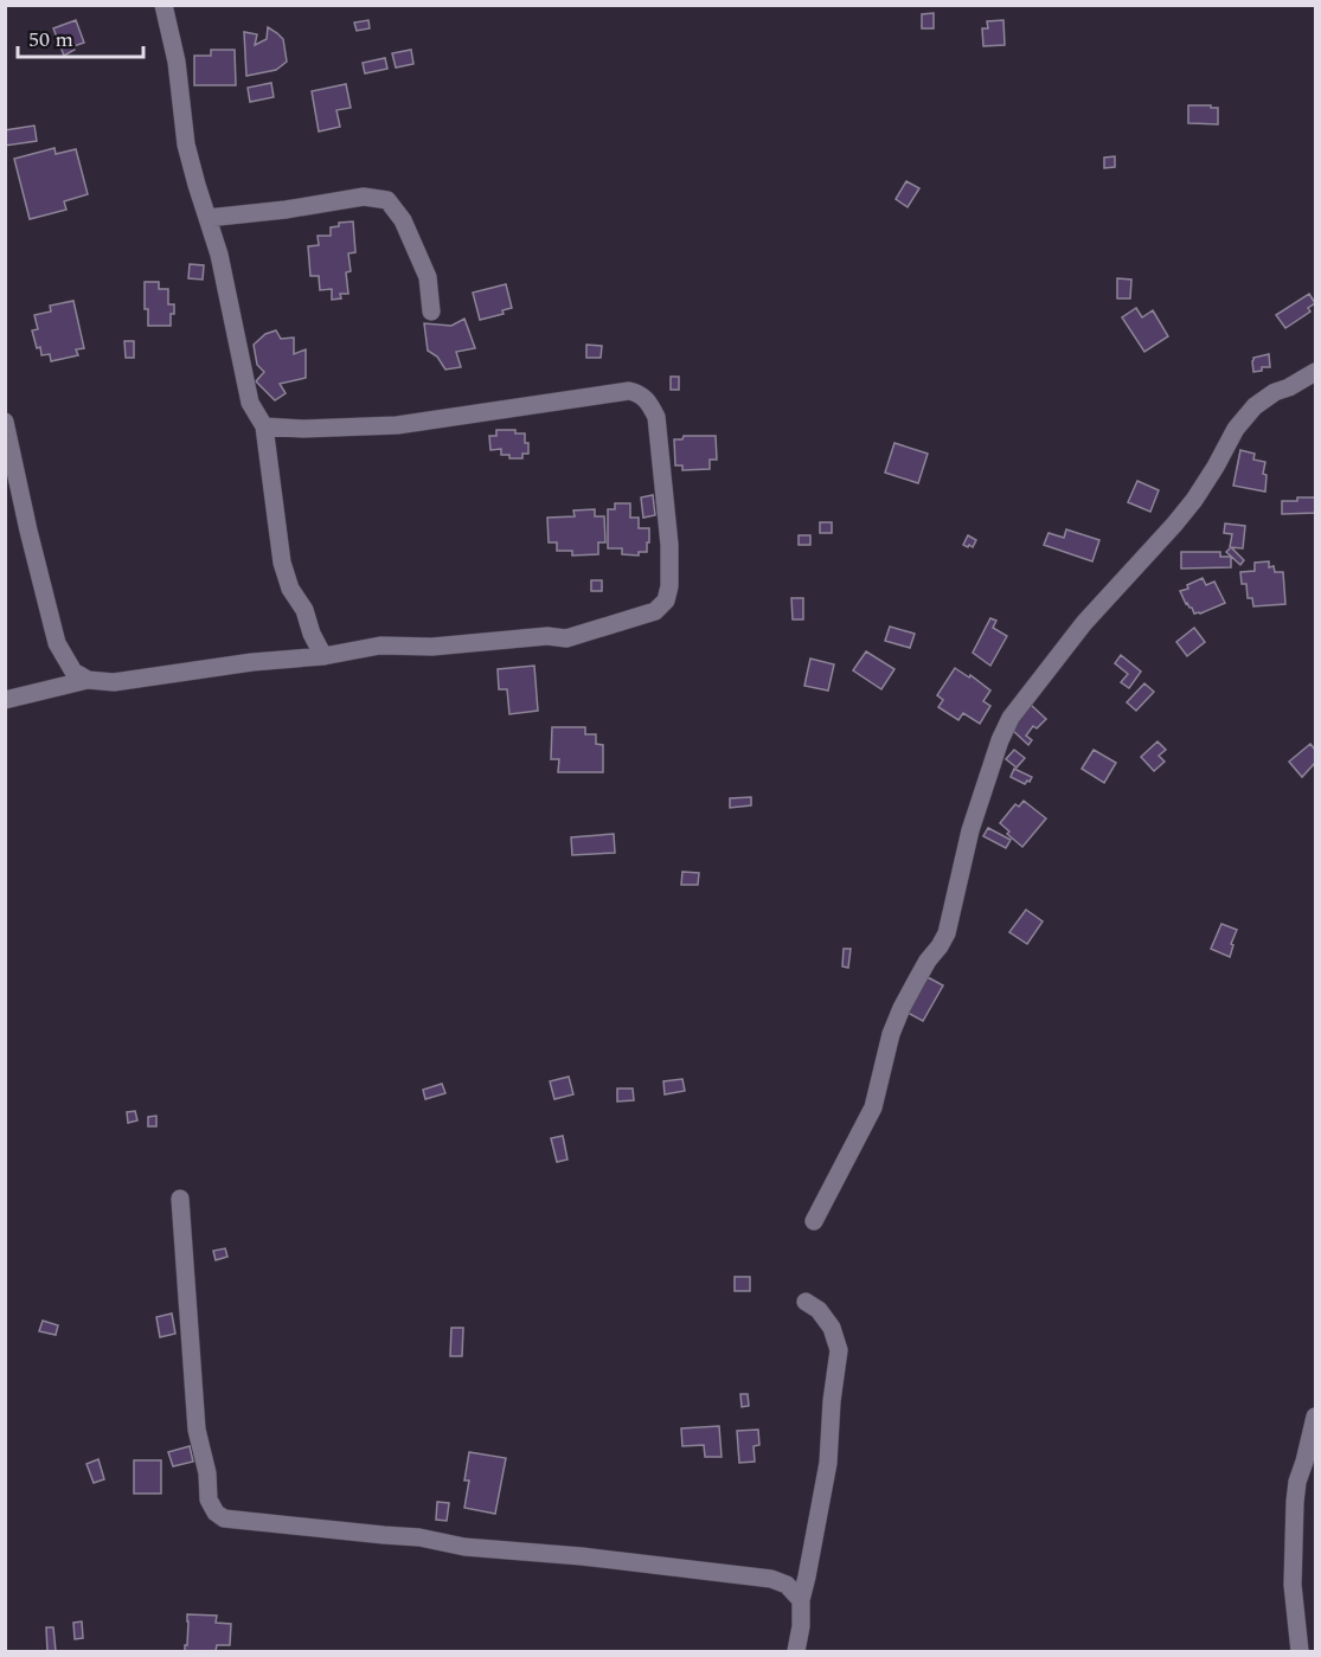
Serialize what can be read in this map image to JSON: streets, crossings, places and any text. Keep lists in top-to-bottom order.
{
  "scale_bar": "50 m"
}
